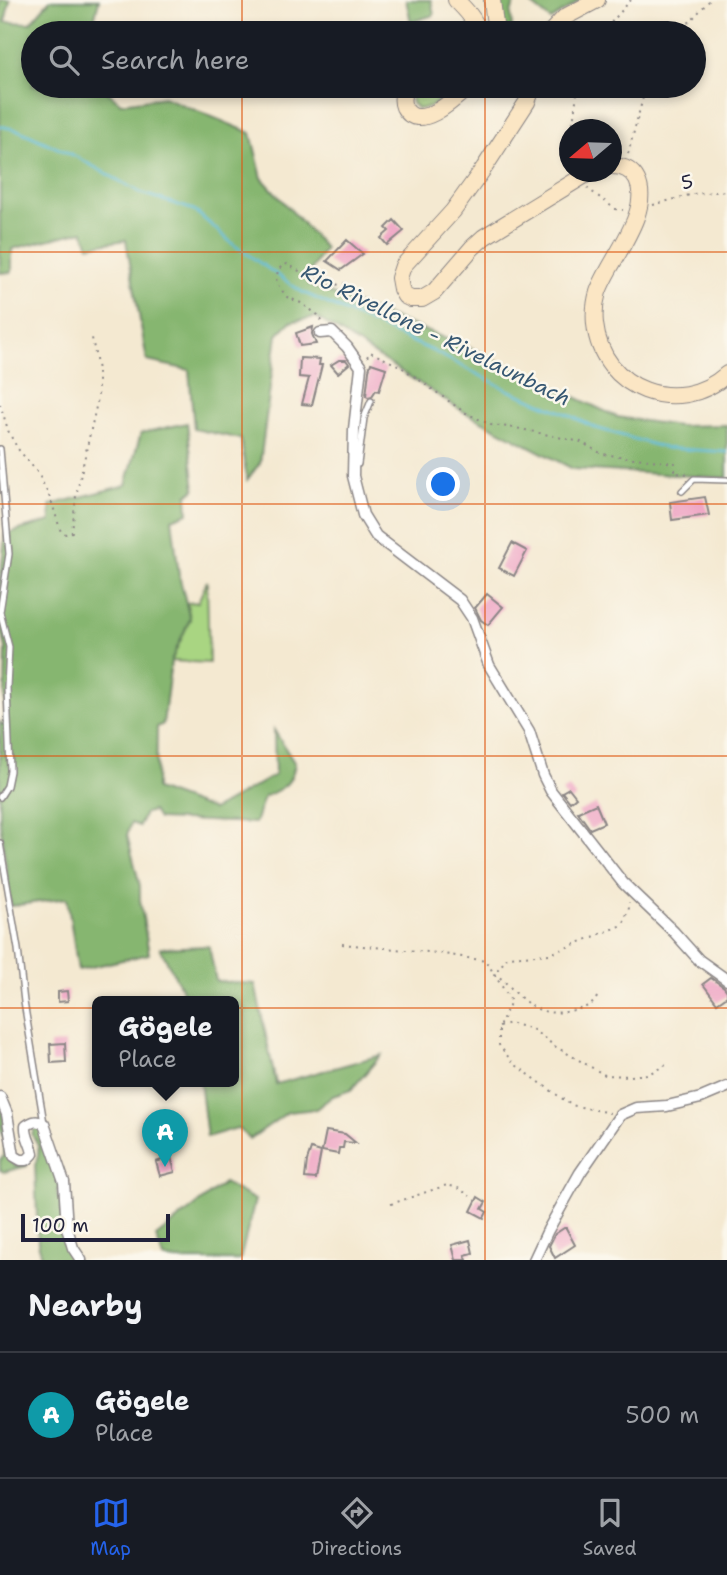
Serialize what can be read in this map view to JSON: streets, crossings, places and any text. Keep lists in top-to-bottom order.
{
  "streets": {
    "path": ["5"]
  },
  "water": ["Rio Rivellone - Rivelaunbach"],
  "scale_bar": "100 m",
  "north": "left",
  "page": {
    "search": "Search here",
    "popup": ["Gögele", "Place"],
    "pins": "A",
    "scale": "100 m",
    "heading": "Nearby",
    "list": [
      {
        "mark": "A",
        "name": "Gögele",
        "note": "Place",
        "value": "500 m"
      }
    ],
    "nav": ["Map", "Directions", "Saved"]
  }
}
